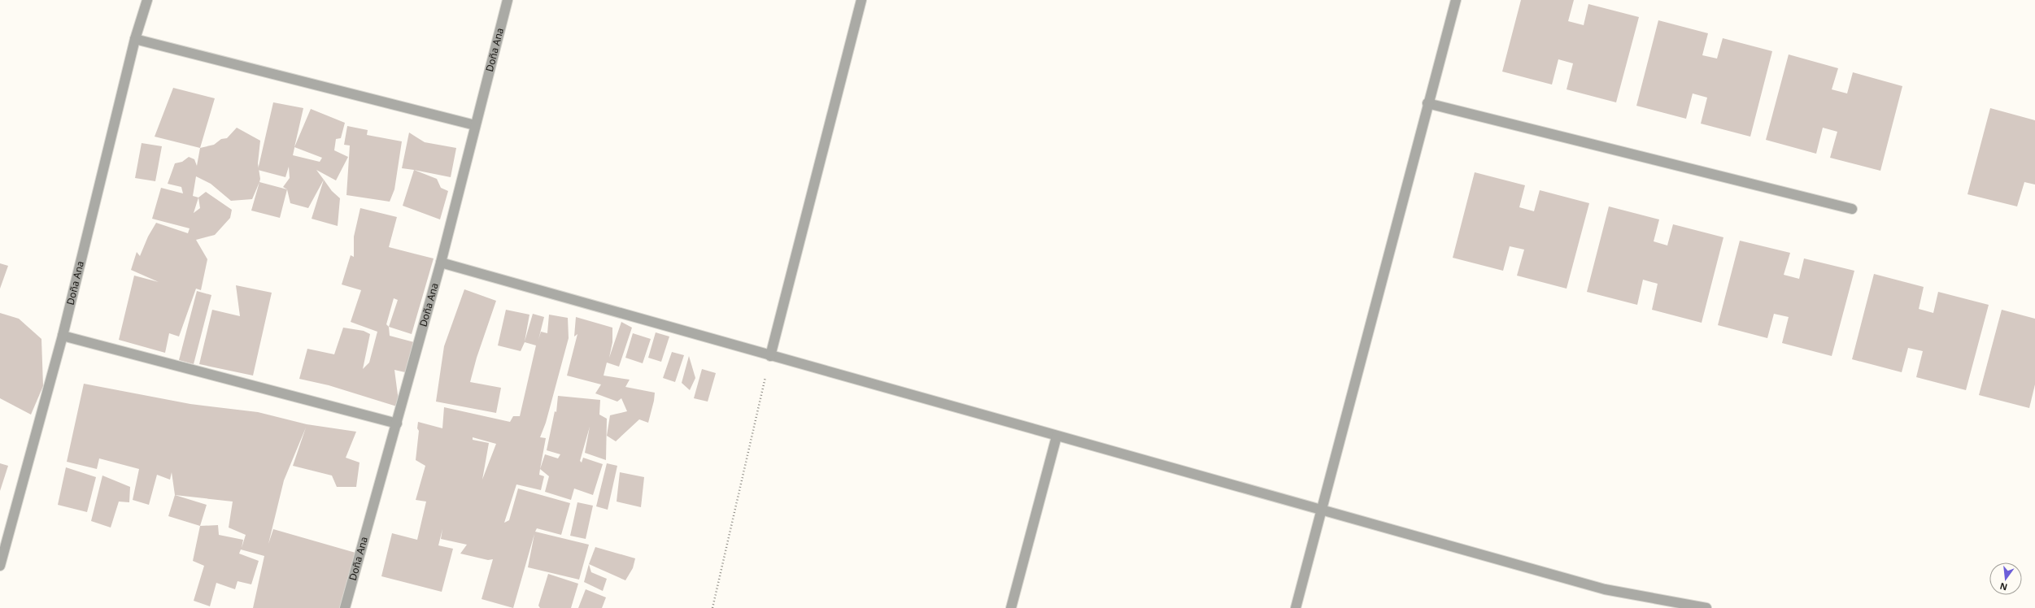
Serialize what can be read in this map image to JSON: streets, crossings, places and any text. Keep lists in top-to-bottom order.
{
  "streets": {
    "street": ["Doña Ana"]
  },
  "north": "bottom"
}
